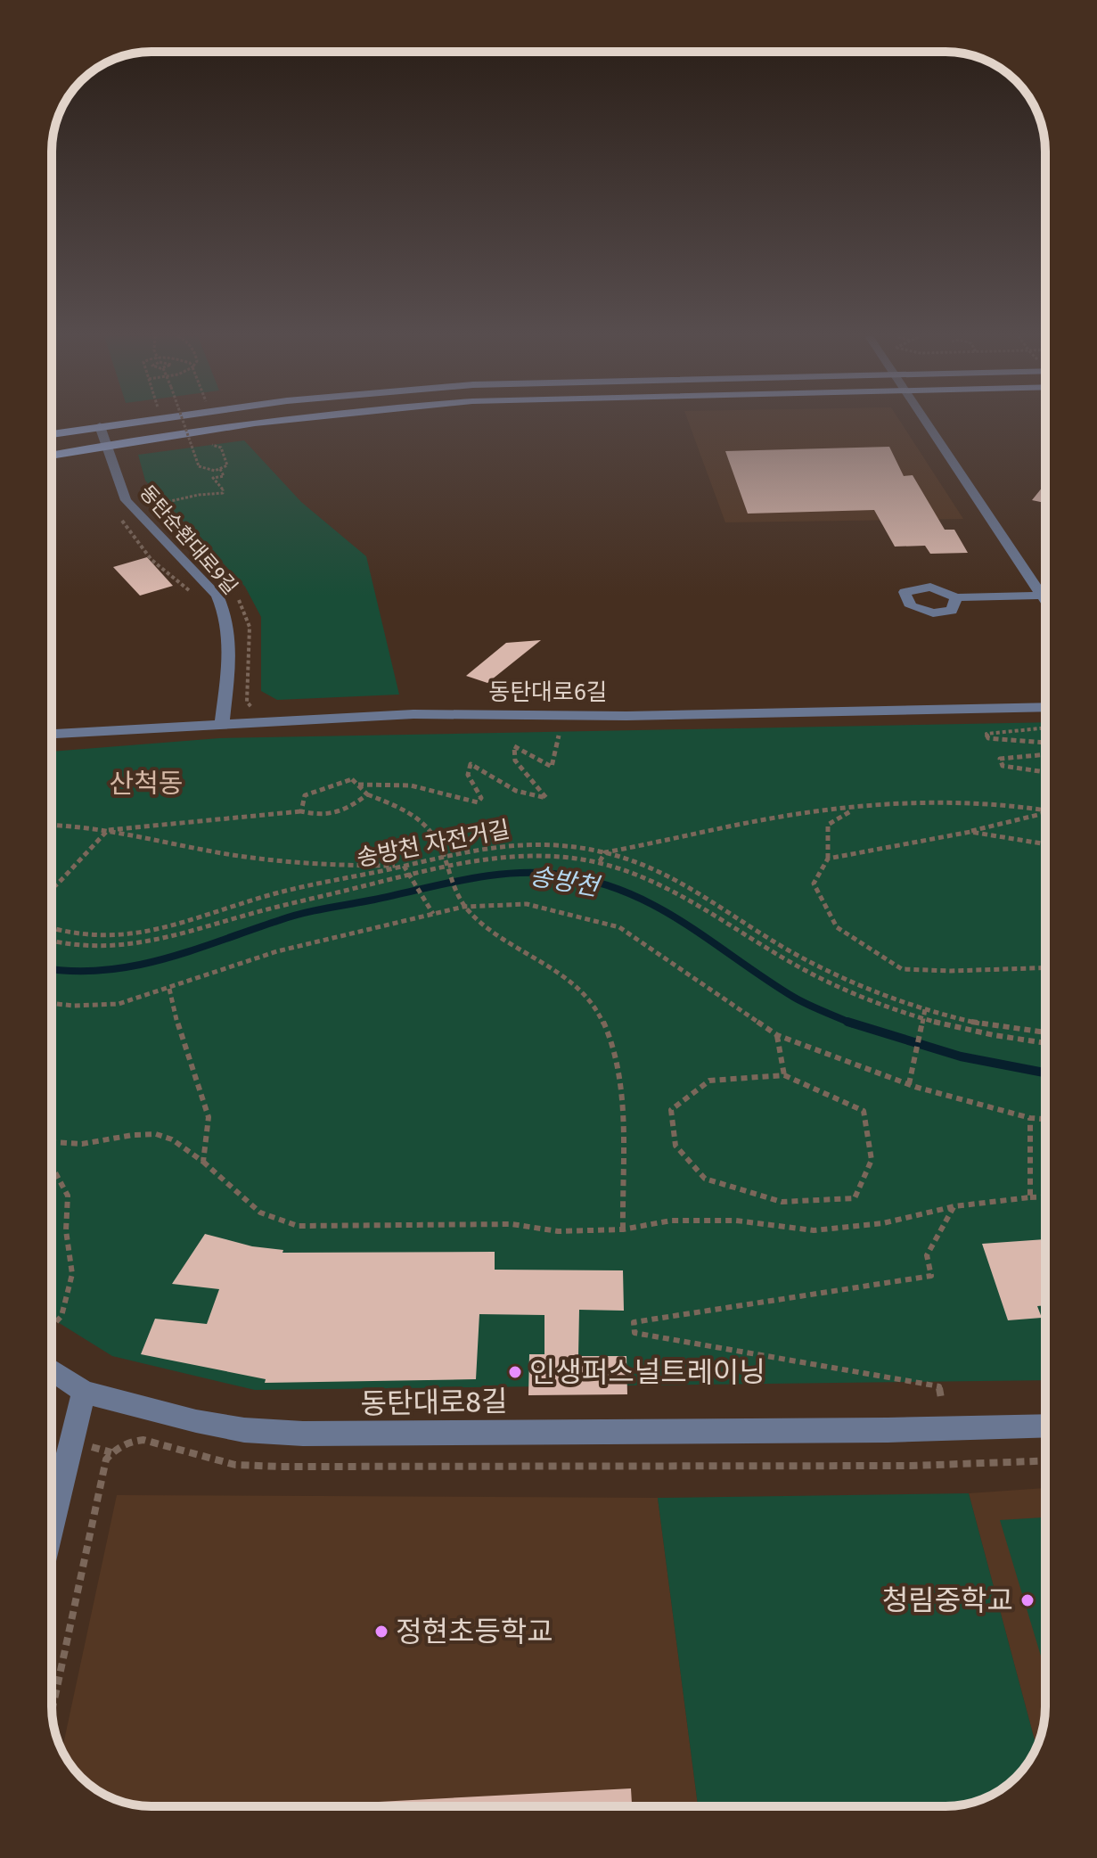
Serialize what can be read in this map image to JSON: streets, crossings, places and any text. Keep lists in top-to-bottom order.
{
  "streets": {
    "street": ["동탄순환대로9길", "동탄대로6길", "동탄대로8길"],
    "path": ["송방천 자전거길"]
  },
  "crossings": [
    ["동탄순환대로9길", "동탄대로6길"]
  ],
  "districts": ["산척동"],
  "water": ["송방천"],
  "places": ["인생퍼스널트레이닝", "청림중학교", "정현초등학교"]
}
